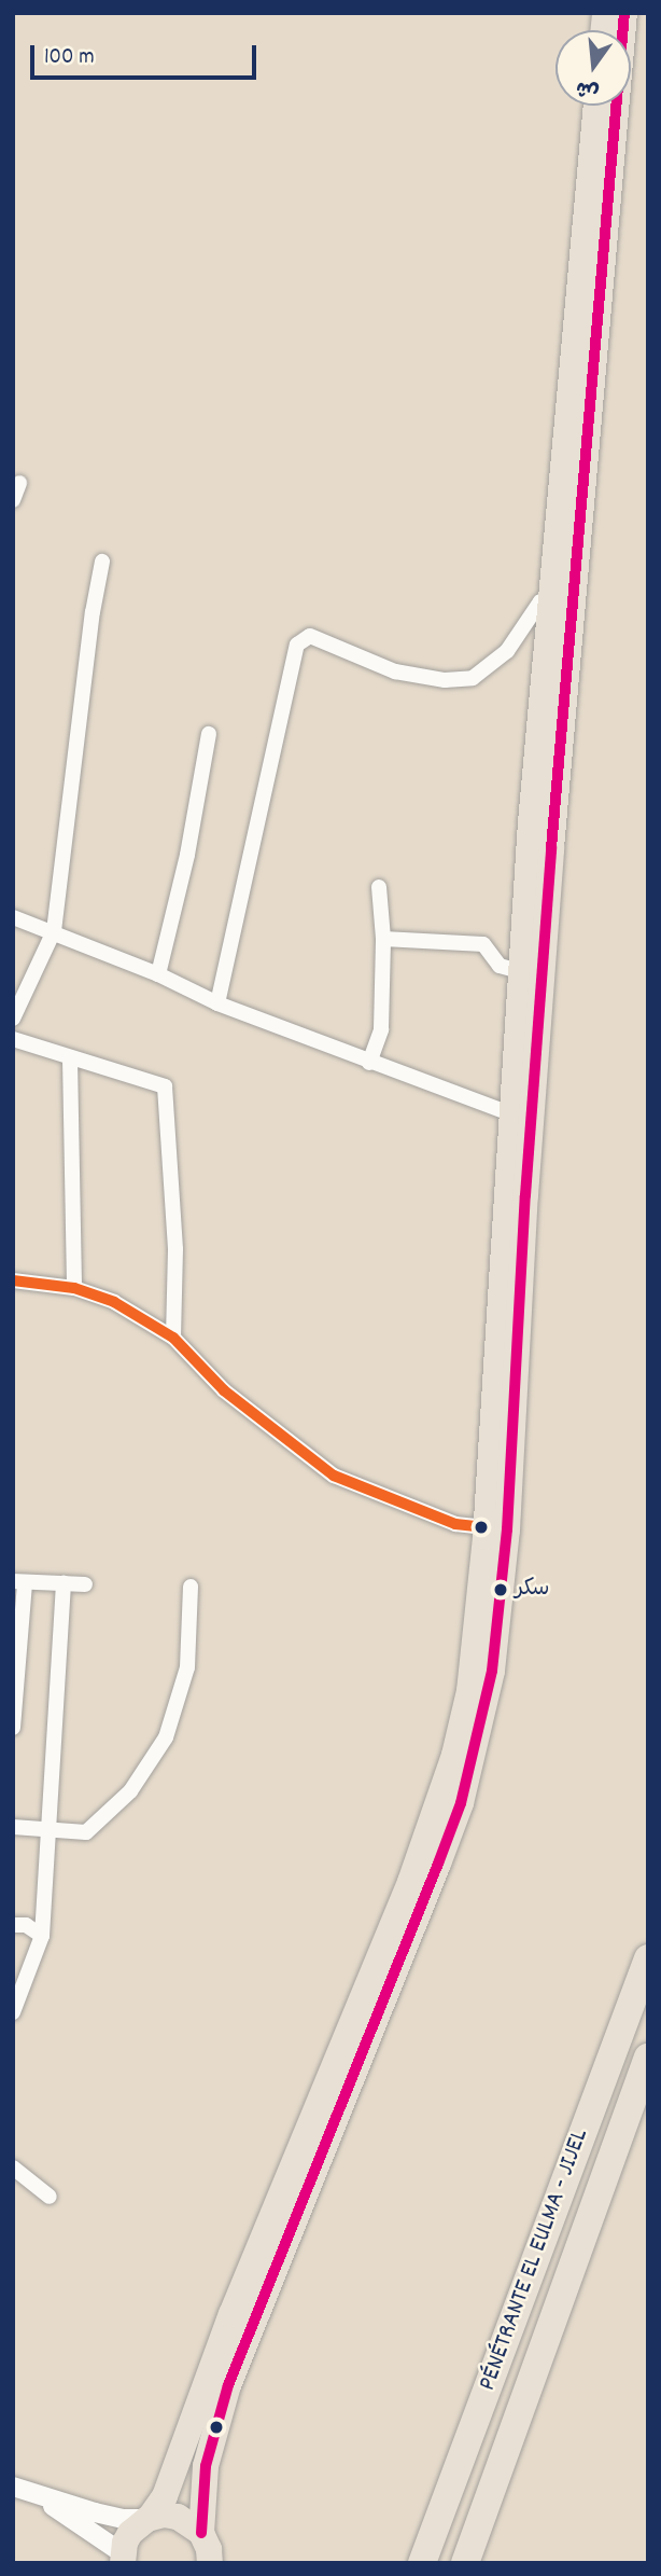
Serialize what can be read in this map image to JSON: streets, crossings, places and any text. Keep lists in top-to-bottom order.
{
  "streets": {
    "highway": ["PÉNÉTRANTE EL EULMA - JIJEL"]
  },
  "places": ["سكر"],
  "scale_bar": "100 m",
  "north": "bottom"
}
